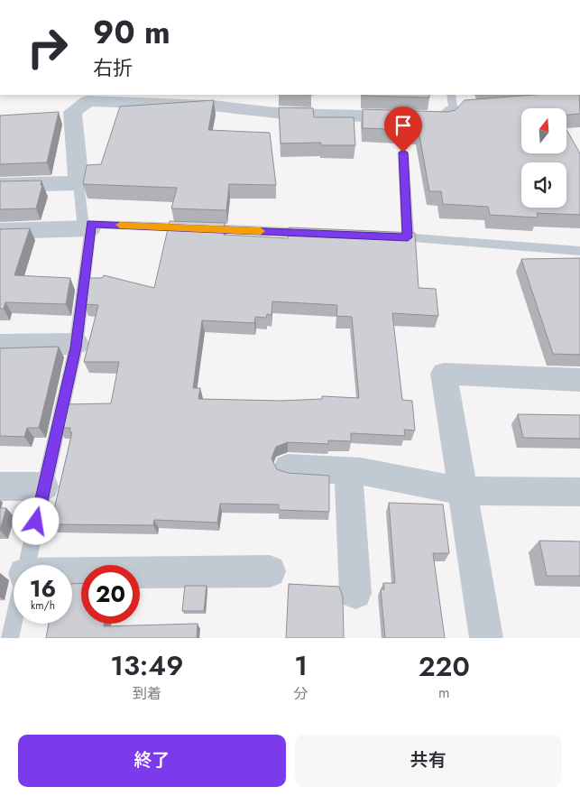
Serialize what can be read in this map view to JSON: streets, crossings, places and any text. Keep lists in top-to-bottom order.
{
  "north": "top",
  "page": {
    "turn": ["90 m", "右折"],
    "speed": "16 km/h",
    "limit": "20",
    "eta": [
      "13:49",
      "到着",
      "1",
      "分",
      "220",
      "m"
    ],
    "buttons": ["終了", "共有"]
  }
}
